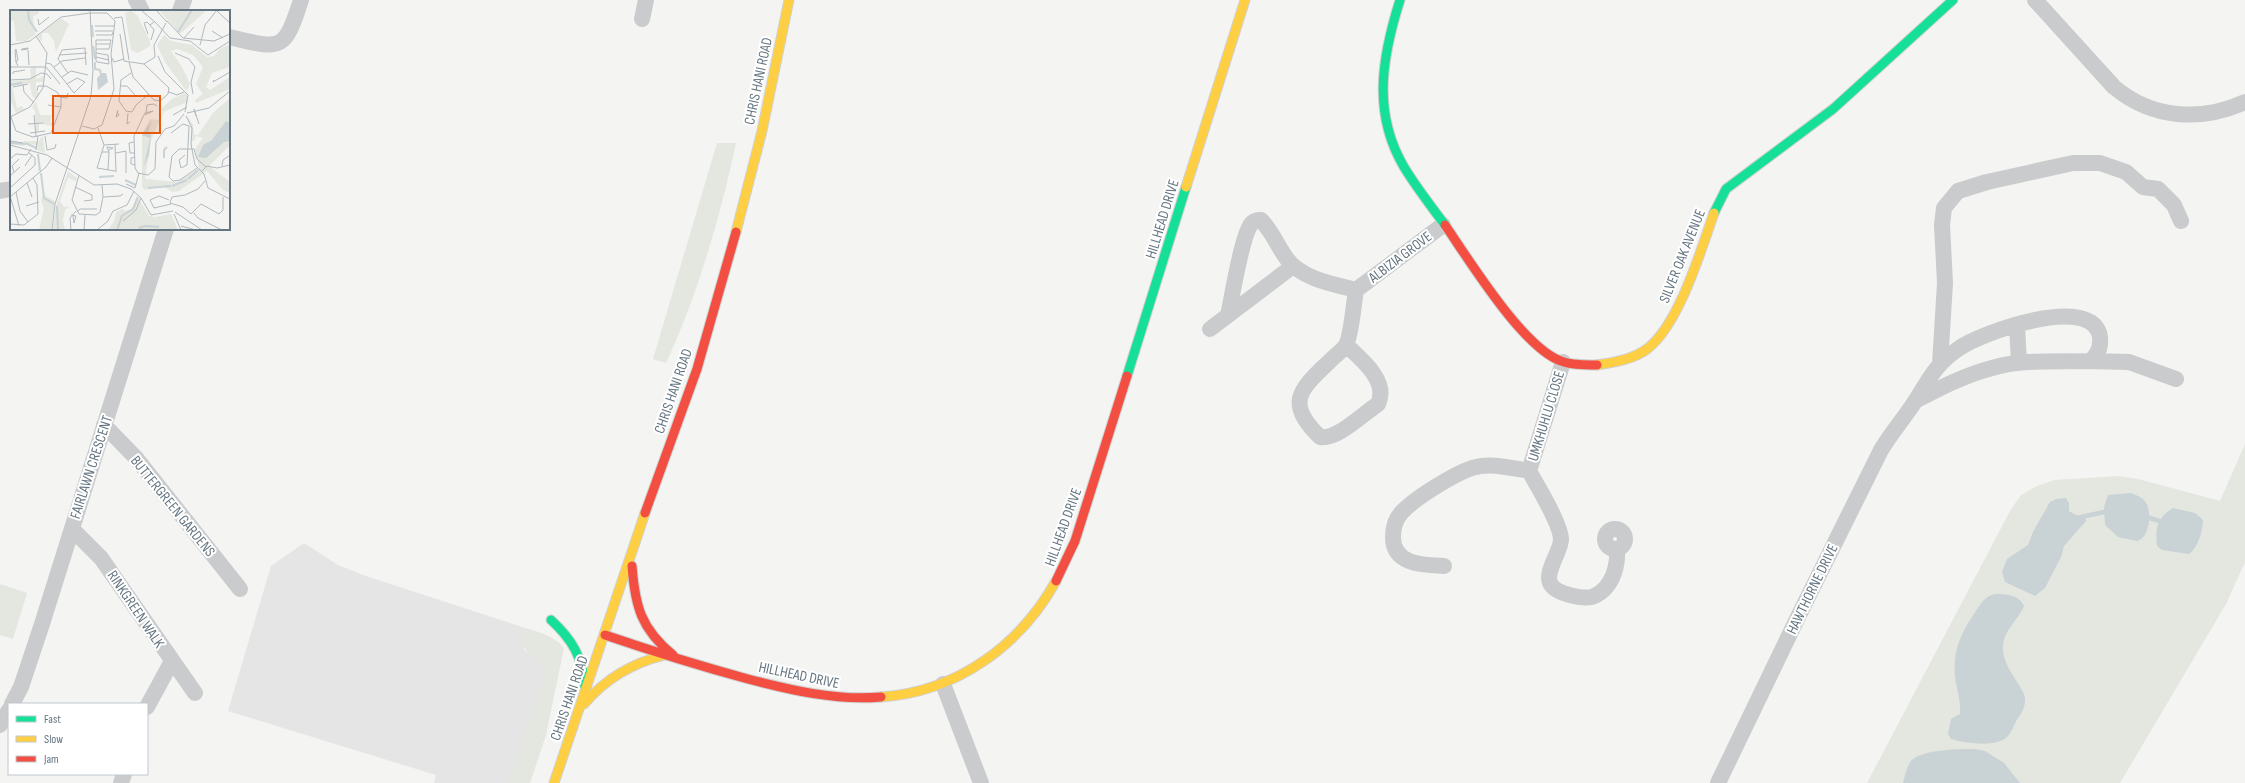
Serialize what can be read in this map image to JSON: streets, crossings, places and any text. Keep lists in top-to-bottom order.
{
  "streets": {
    "street": [
      "CHRIS HANI ROAD",
      "HILLHEAD DRIVE",
      "SILVER OAK AVENUE",
      "ALBIZIA GROVE",
      "UMKHUHLU CLOSE",
      "FAIRLAWN CRESCENT",
      "BUTTERGREEN GARDENS",
      "HAWTHORNE DRIVE",
      "RINKGREEN WALK"
    ]
  },
  "crossings": [
    ["CHRIS HANI ROAD", "HILLHEAD DRIVE"],
    ["SILVER OAK AVENUE", "ALBIZIA GROVE"],
    ["SILVER OAK AVENUE", "UMKHUHLU CLOSE"],
    ["FAIRLAWN CRESCENT", "BUTTERGREEN GARDENS"],
    ["FAIRLAWN CRESCENT", "RINKGREEN WALK"]
  ],
  "legend": ["Fast", "Slow", "Jam"]
}
